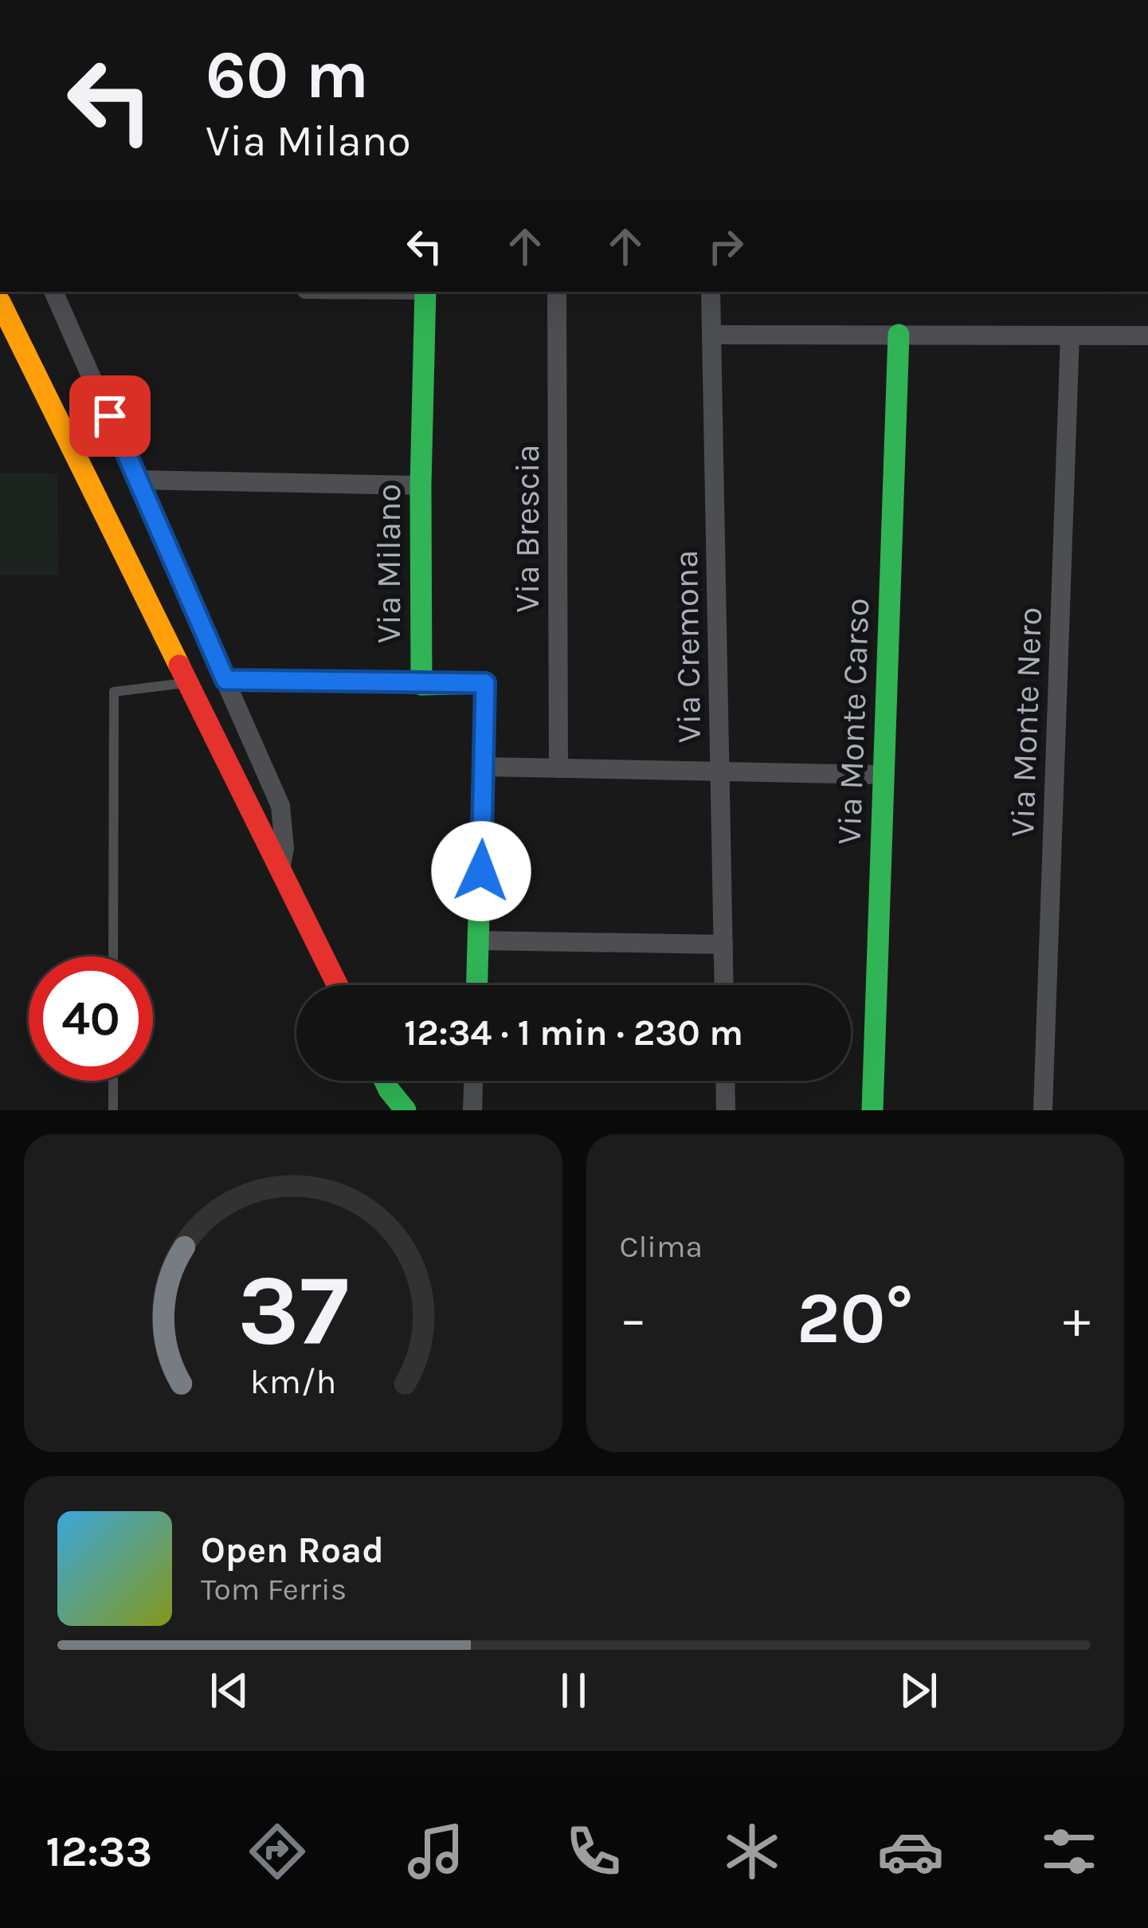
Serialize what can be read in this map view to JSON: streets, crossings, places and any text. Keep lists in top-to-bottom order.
{
  "streets": {
    "street": [
      "Via Brescia",
      "Via Milano",
      "Via Cremona",
      "Via Monte Carso",
      "Via Monte Nero"
    ]
  },
  "page": {
    "turn": ["60 m", "Via Milano"],
    "limit": "40",
    "trip": "12:34 · 1 min · 230 m",
    "tile": "Clima",
    "heat": ["−", "20°", "+"],
    "song": ["Open Road", "Tom Ferris"],
    "tabs": "12:33",
    "gauge": ["37", "km/h"]
  }
}
